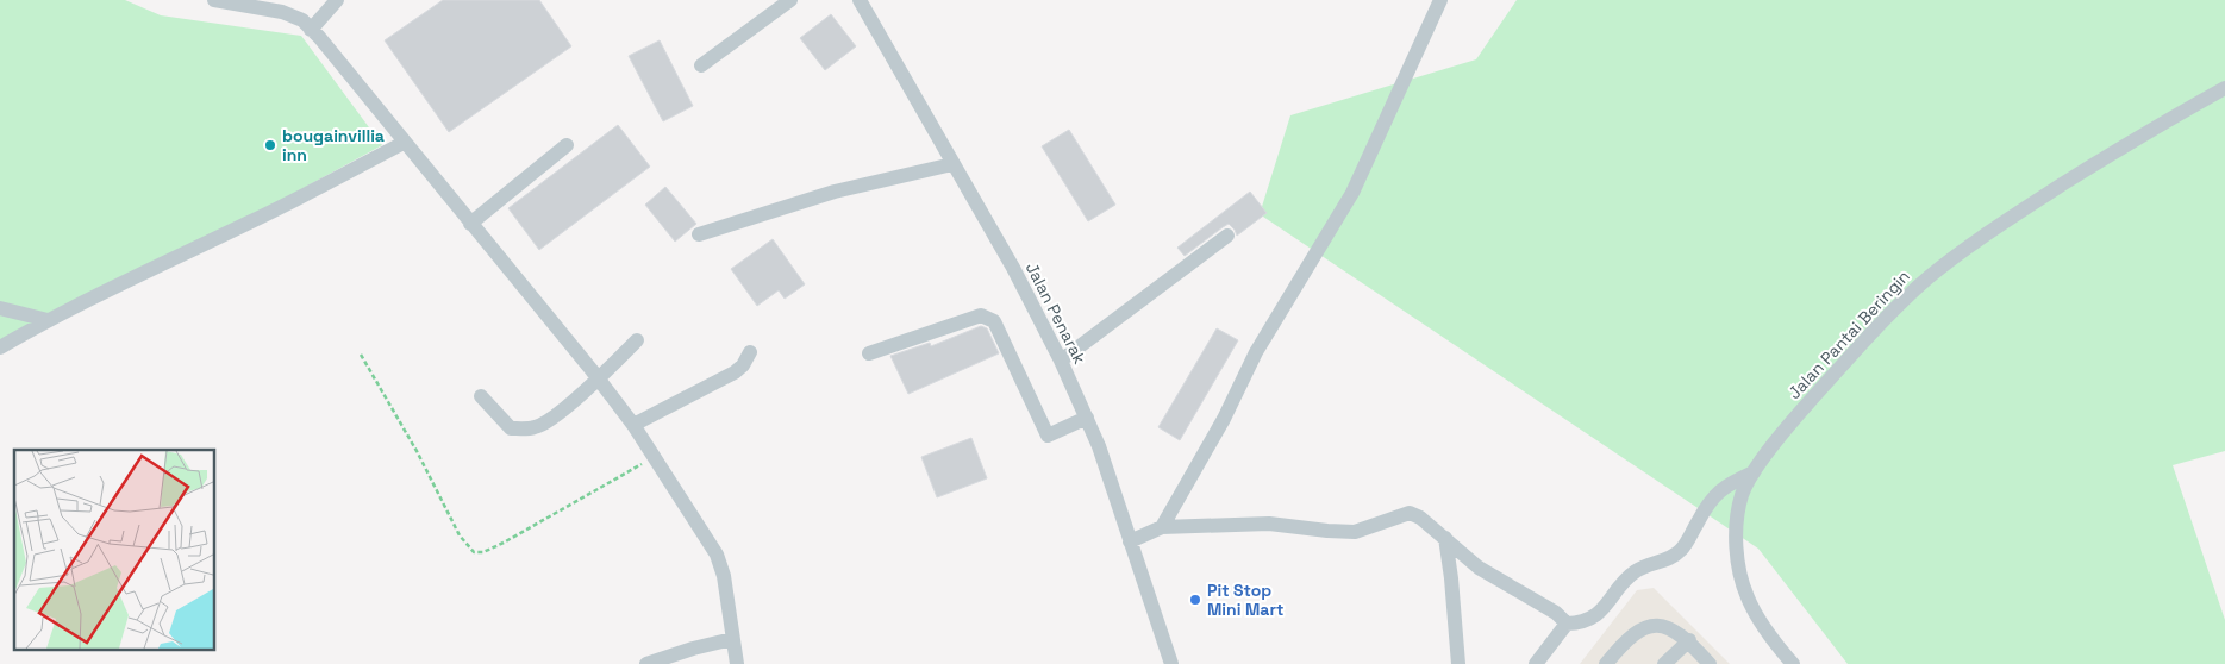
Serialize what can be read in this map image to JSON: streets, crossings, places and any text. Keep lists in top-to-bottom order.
{
  "streets": {
    "street": ["Jalan Penarak", "Jalan Pantai Beringin"]
  },
  "places": ["bougainvillia inn", "Pit Stop Mini Mart"]
}
